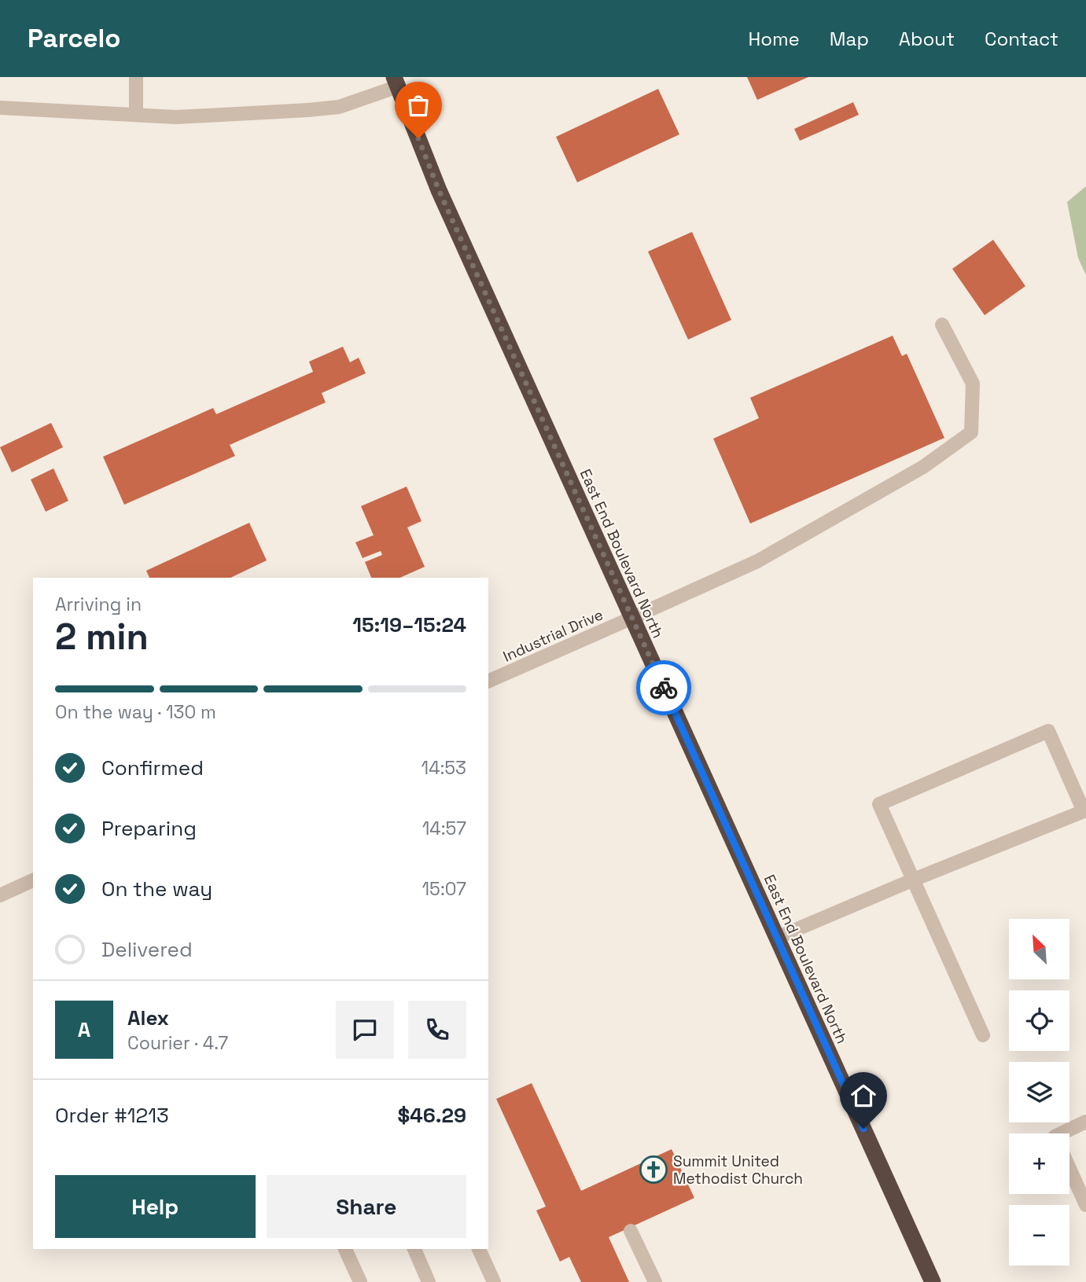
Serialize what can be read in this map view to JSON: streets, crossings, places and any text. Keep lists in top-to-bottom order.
{
  "streets": {
    "highway": ["East End Boulevard North"],
    "street": ["Industrial Drive"]
  },
  "crossings": [
    ["East End Boulevard North", "Industrial Drive"]
  ],
  "places": {
    "church": ["Summit United Methodist Church"]
  },
  "north": "top left",
  "page": {
    "header": "Parcelo",
    "nav": [
      "Home",
      "Map",
      "About",
      "Contact"
    ],
    "heading": ["2 min", "Arriving in", "15:19–15:24"],
    "panel": [
      "Alex",
      "Courier · 4.7",
      "Order #1213",
      "$46.29"
    ],
    "bar": "On the way · 130 m",
    "list": [
      ["Confirmed", "14:53"],
      ["Preparing", "14:57"],
      ["On the way", "15:07"],
      "Delivered"
    ],
    "map_buttons": ["+", "−"],
    "round": "A",
    "buttons": ["Help", "Share"]
  }
}
